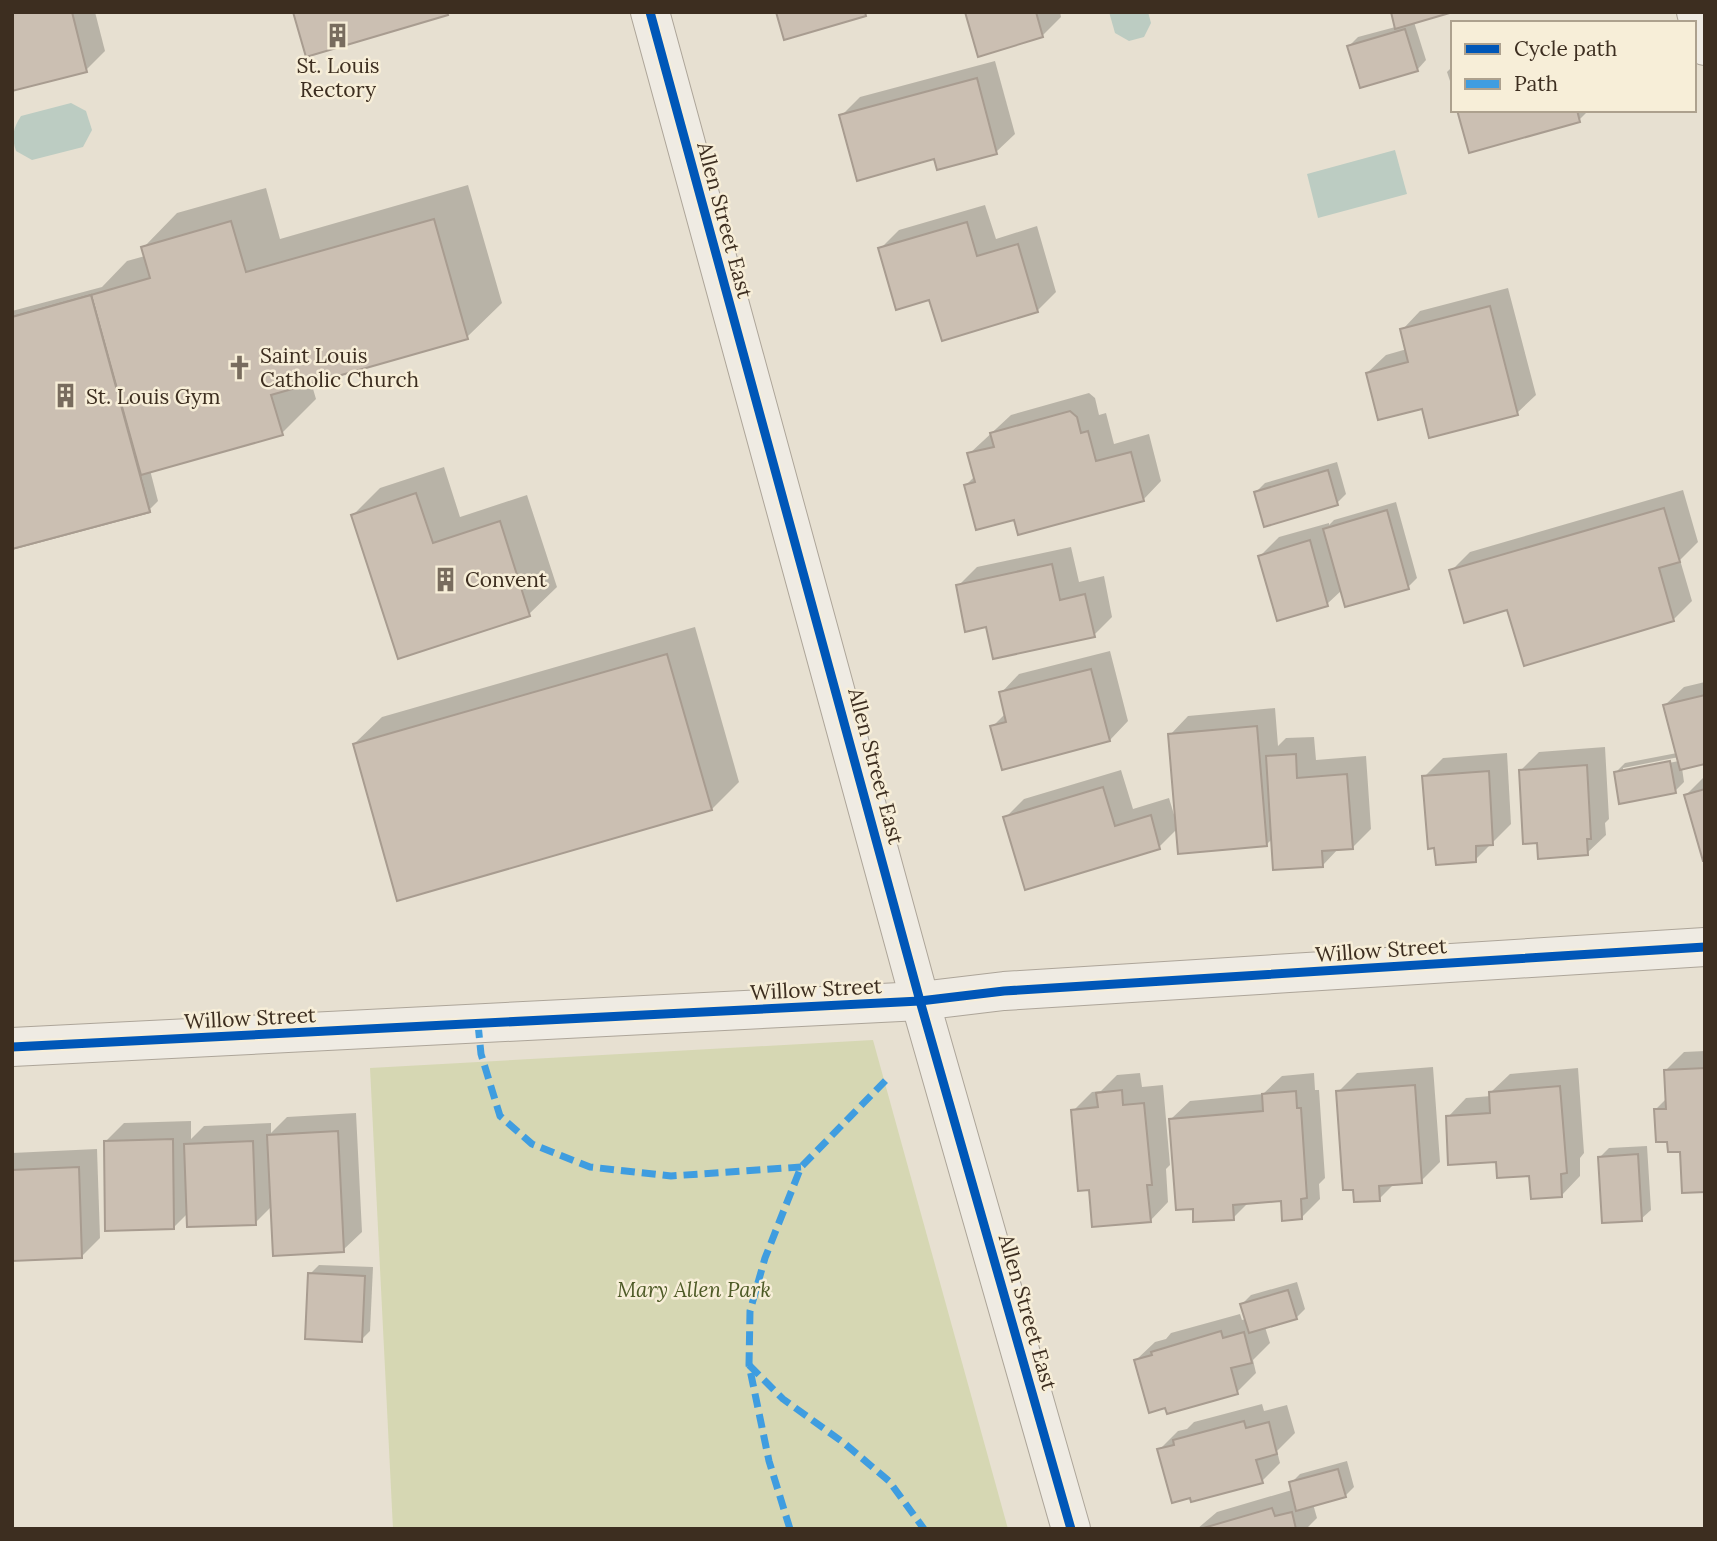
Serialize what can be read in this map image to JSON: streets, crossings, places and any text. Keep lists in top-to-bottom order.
{
  "streets": {
    "street": ["Allen Street East", "Willow Street"]
  },
  "crossings": [
    ["Allen Street East", "Willow Street"]
  ],
  "parks": ["Mary Allen Park"],
  "places": {
    "building": ["St. Louis Rectory", "St. Louis Gym", "Convent"],
    "church": ["Saint Louis Catholic Church"]
  },
  "legend": ["Cycle path", "Path"]
}
